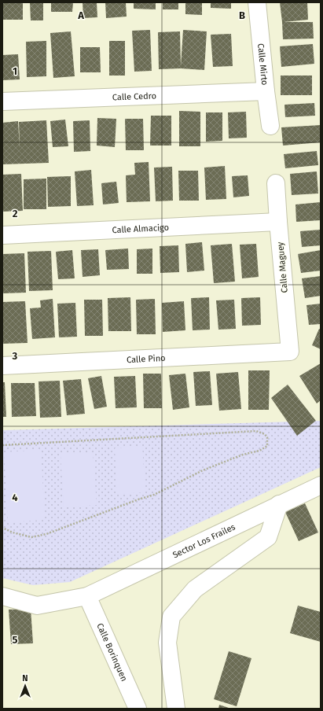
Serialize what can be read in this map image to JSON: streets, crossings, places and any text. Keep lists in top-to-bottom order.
{
  "streets": {
    "street": [
      "Calle Mirto",
      "Calle Cedro",
      "Calle Almacigo",
      "Calle Maguey",
      "Calle Pino",
      "Sector Los Frailes",
      "Calle Borinquen"
    ]
  },
  "crossings": [
    ["Calle Mirto", "Calle Cedro"],
    ["Calle Almacigo", "Calle Maguey"],
    ["Calle Maguey", "Calle Pino"],
    ["Sector Los Frailes", "Calle Borinquen"]
  ],
  "north": "top",
  "grid": {
    "columns": ["A", "B"],
    "rows": [
      "1",
      "2",
      "3",
      "4",
      "5"
    ]
  }
}
